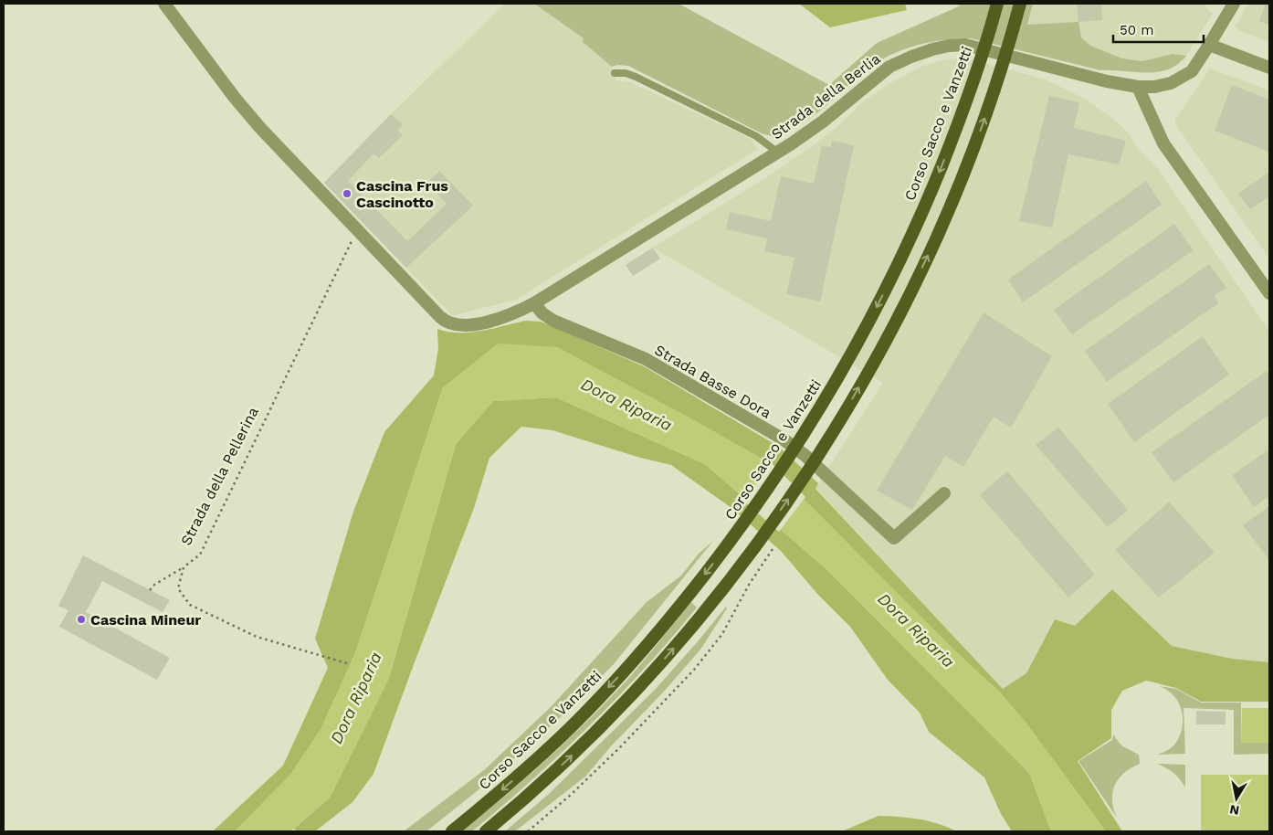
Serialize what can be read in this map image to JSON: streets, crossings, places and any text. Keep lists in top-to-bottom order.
{
  "streets": {
    "main road": ["Corso Sacco e Vanzetti"],
    "street": ["Strada della Berlia", "Strada Basse Dora"],
    "path": ["Strada della Pellerina"]
  },
  "crossings": [
    ["Strada della Berlia", "Strada Basse Dora"],
    ["Strada della Berlia", "Strada della Pellerina"]
  ],
  "water": ["Dora Riparia"],
  "places": ["Cascina Frus Cascinotto", "Cascina Mineur"],
  "scale_bar": "50 m",
  "north": "bottom"
}
